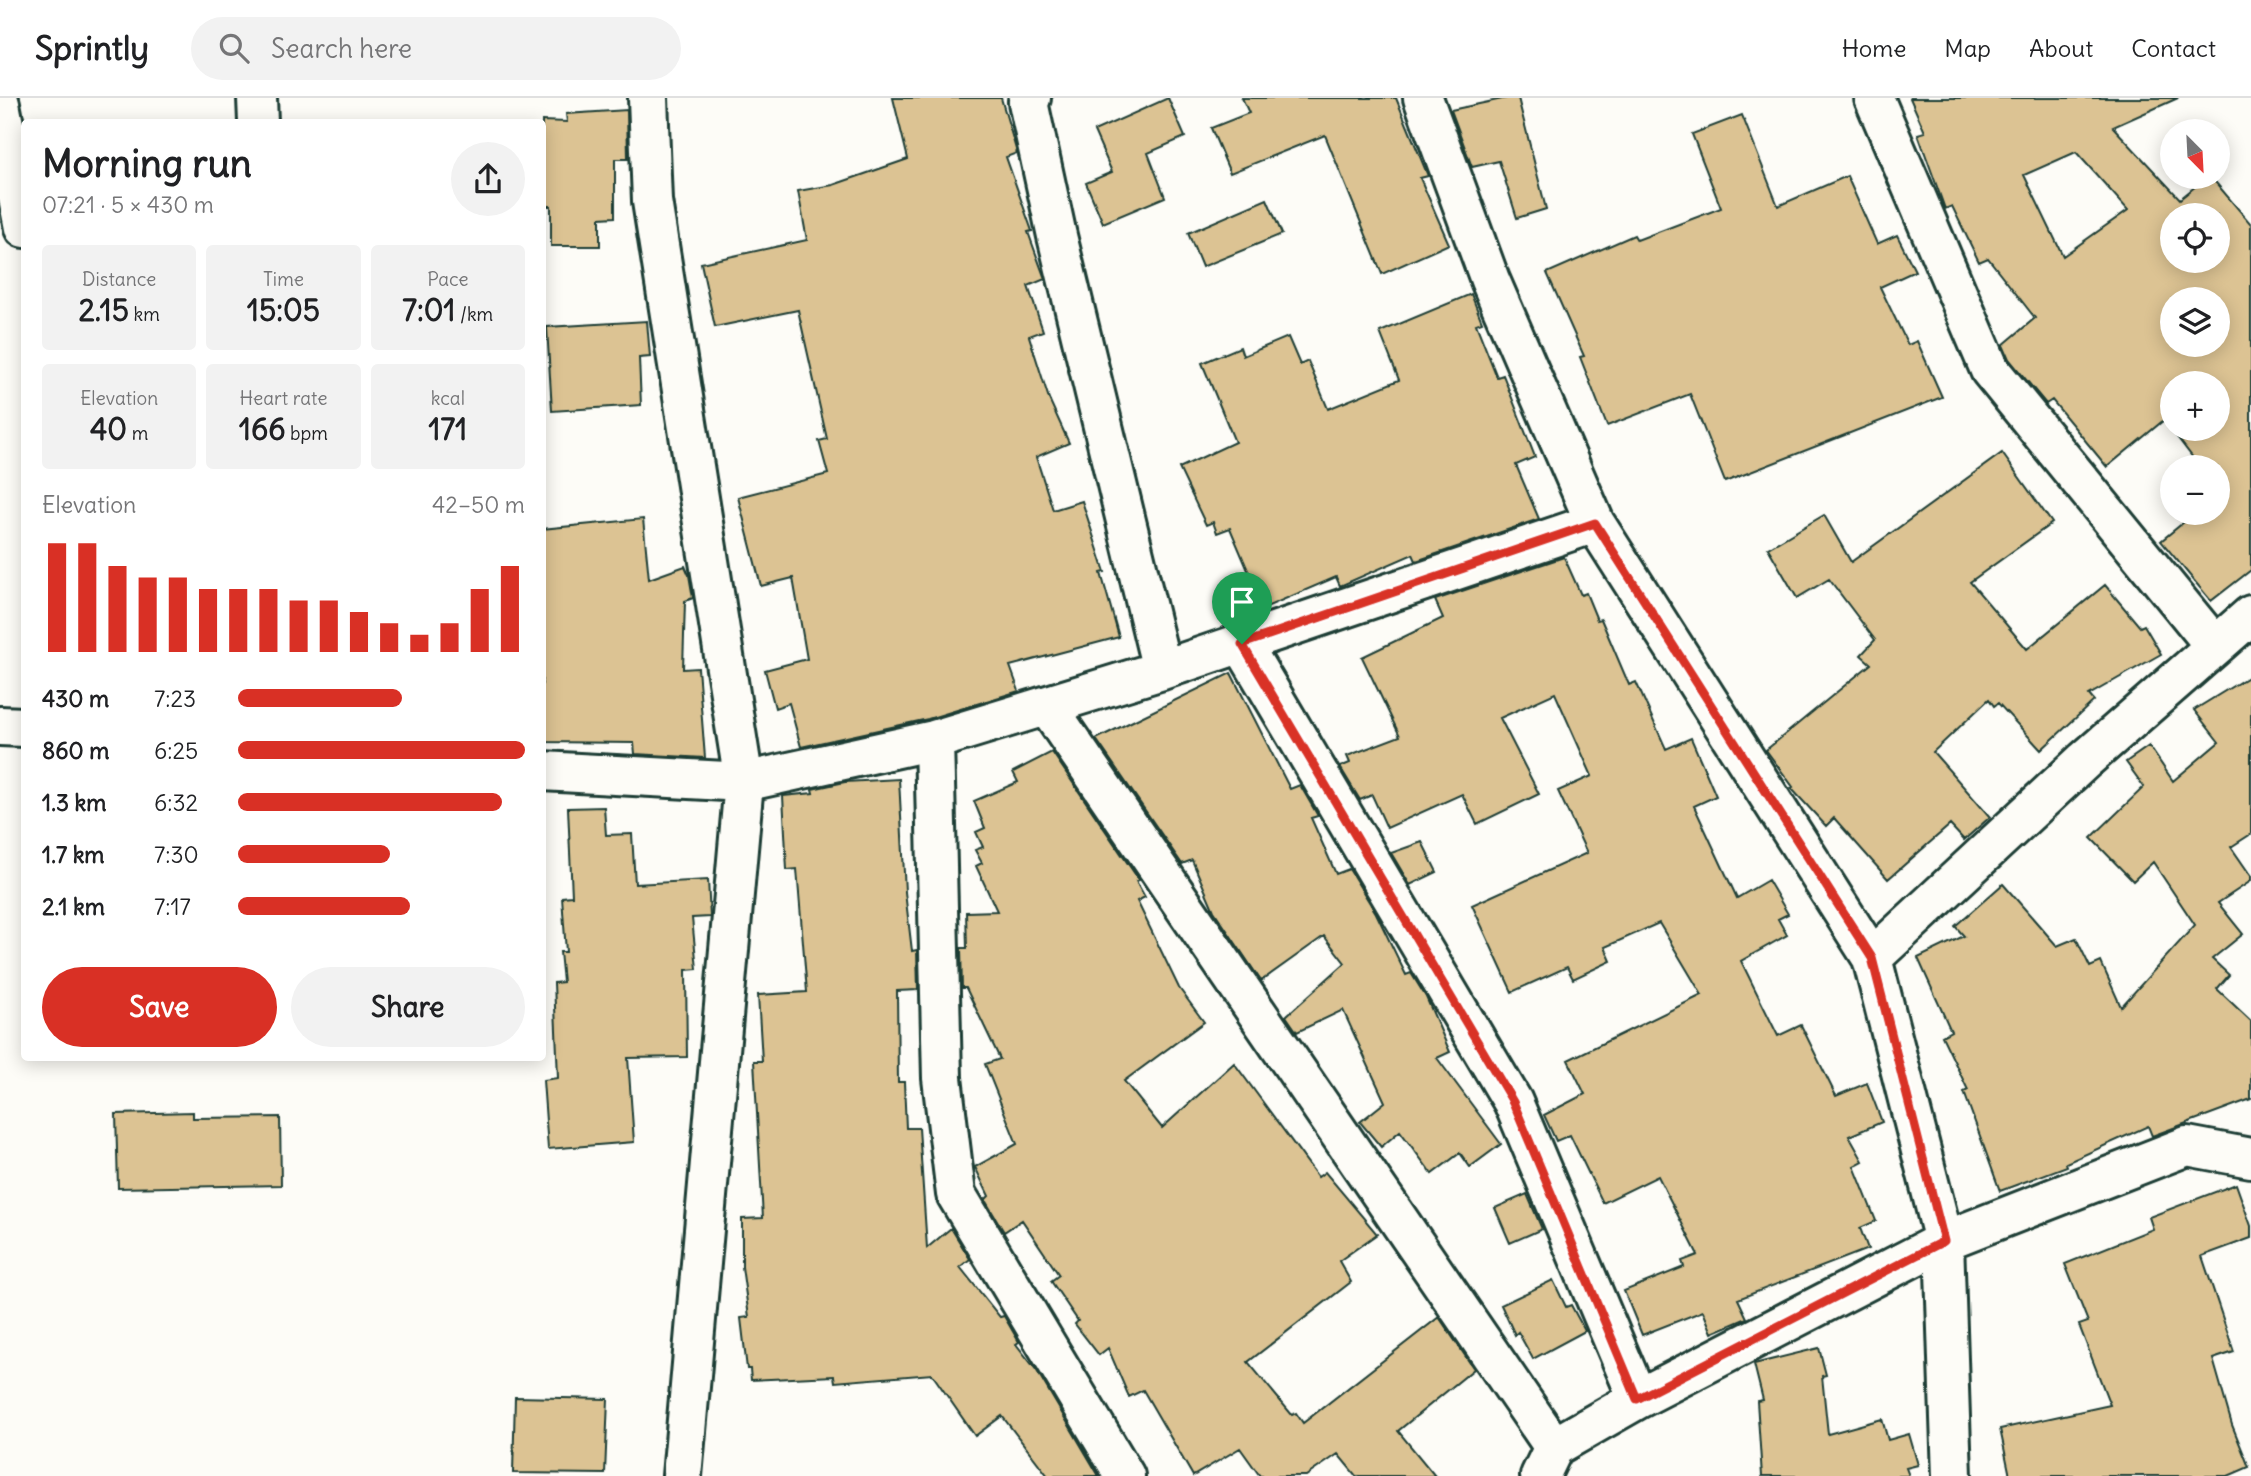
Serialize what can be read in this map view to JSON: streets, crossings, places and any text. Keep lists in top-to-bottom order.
{
  "north": "bottom right",
  "page": {
    "header": "Sprintly",
    "search": "Search here",
    "nav": [
      "Home",
      "Map",
      "About",
      "Contact"
    ],
    "map_buttons": ["+", "−"],
    "heading": ["Morning run", "07:21 · 5 × 430 m"],
    "stats": [
      ["Distance", "2.15 km"],
      ["Time", "15:05"],
      ["Pace", "7:01 /km"],
      ["Elevation", "40 m"],
      ["Heart rate", "166 bpm"],
      ["kcal", "171"]
    ],
    "chart": ["Elevation", "42–50 m"],
    "list": [
      {
        "name": "430 m",
        "note": "7:23"
      },
      {
        "name": "860 m",
        "note": "6:25"
      },
      {
        "name": "1.3 km",
        "note": "6:32"
      },
      {
        "name": "1.7 km",
        "note": "7:30"
      },
      {
        "name": "2.1 km",
        "note": "7:17"
      }
    ],
    "buttons": ["Save", "Share"]
  }
}
